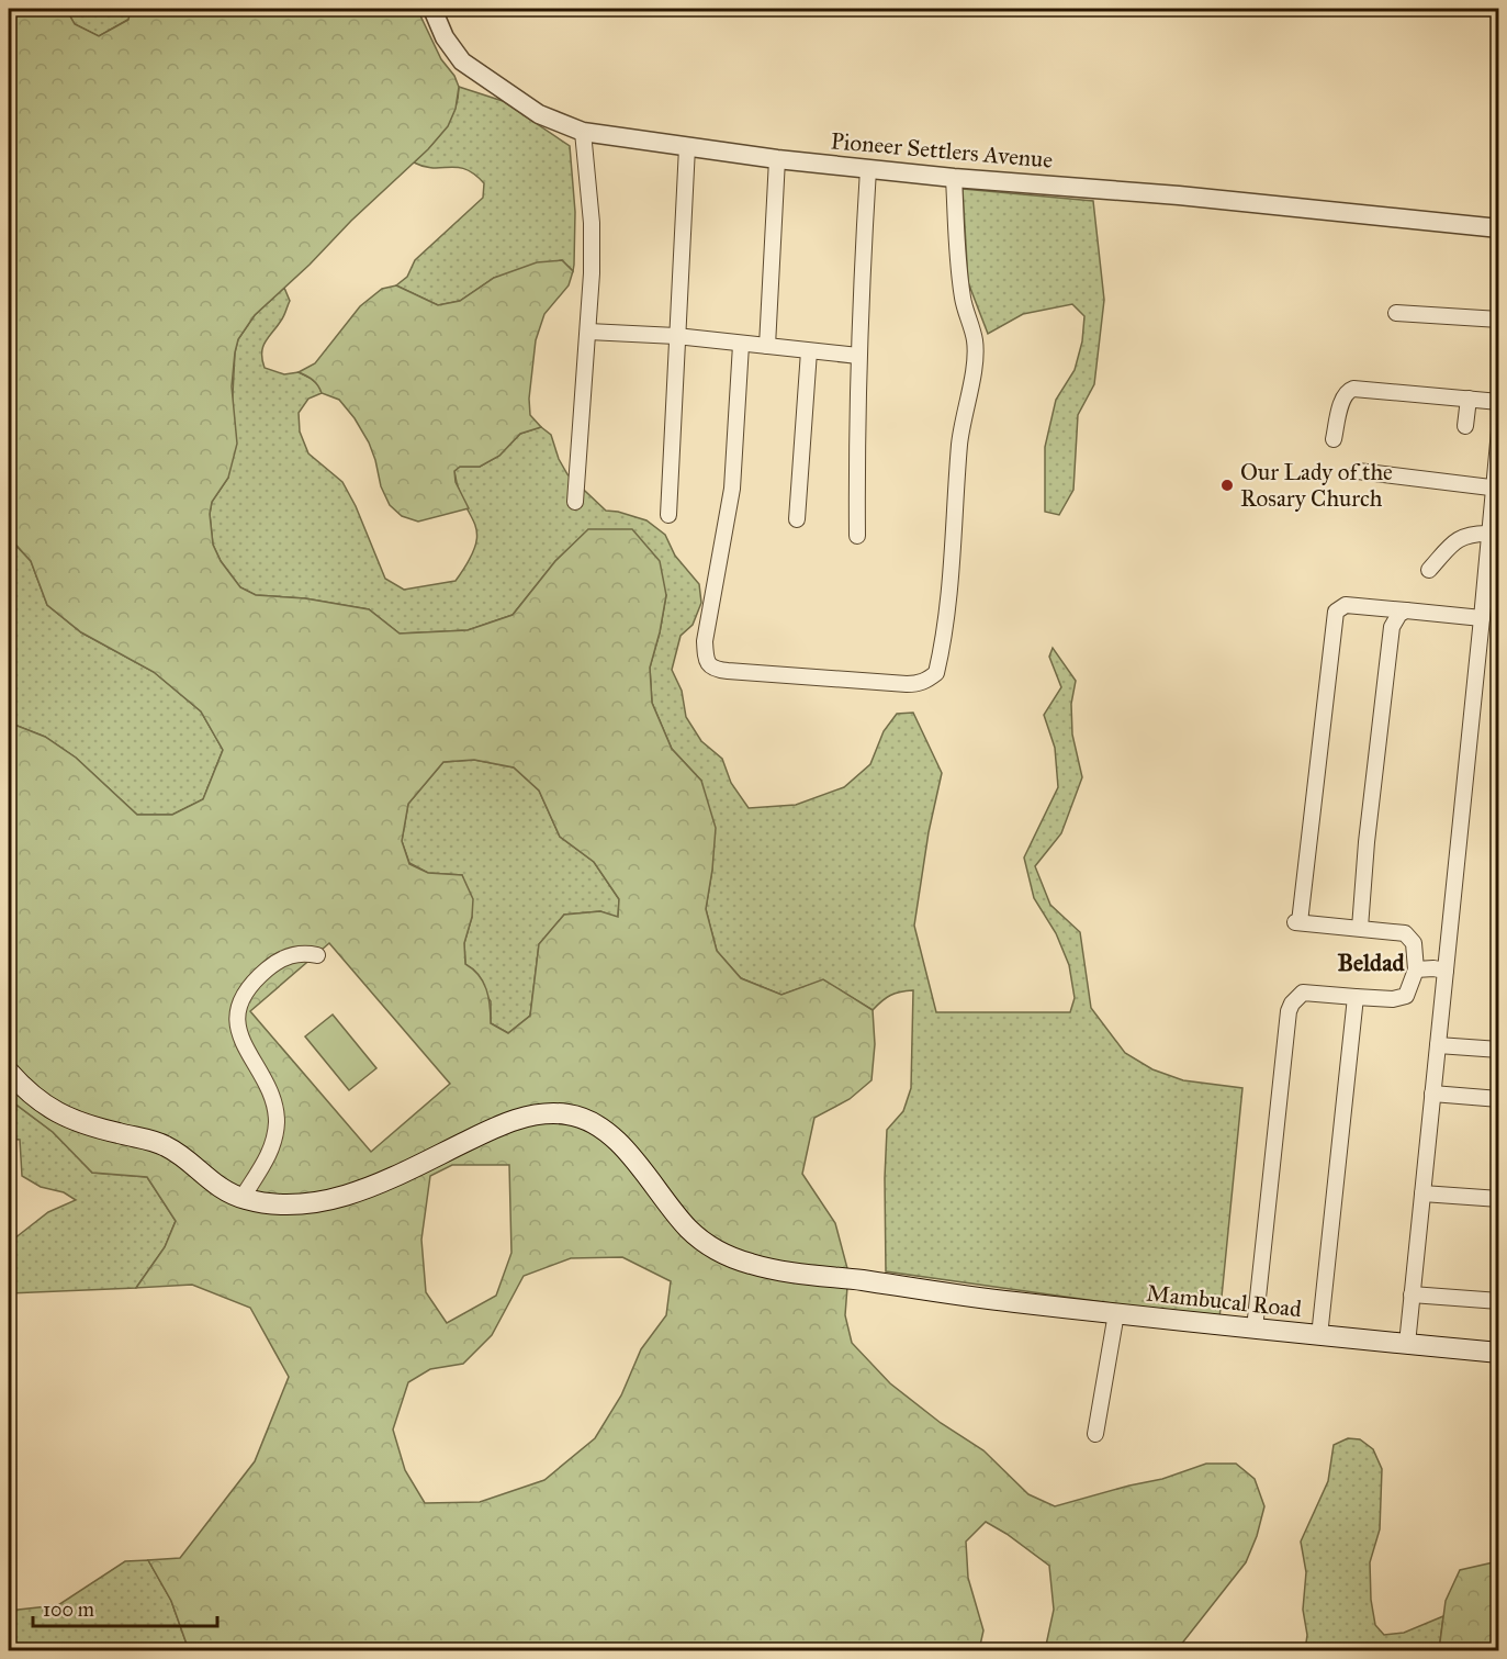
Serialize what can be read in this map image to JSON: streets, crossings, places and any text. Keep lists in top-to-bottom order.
{
  "streets": {
    "main road": ["Mambucal Road"],
    "street": ["Pioneer Settlers Avenue"]
  },
  "districts": ["Beldad"],
  "places": ["Our Lady of the Rosary Church"],
  "scale_bar": "100 m"
}
